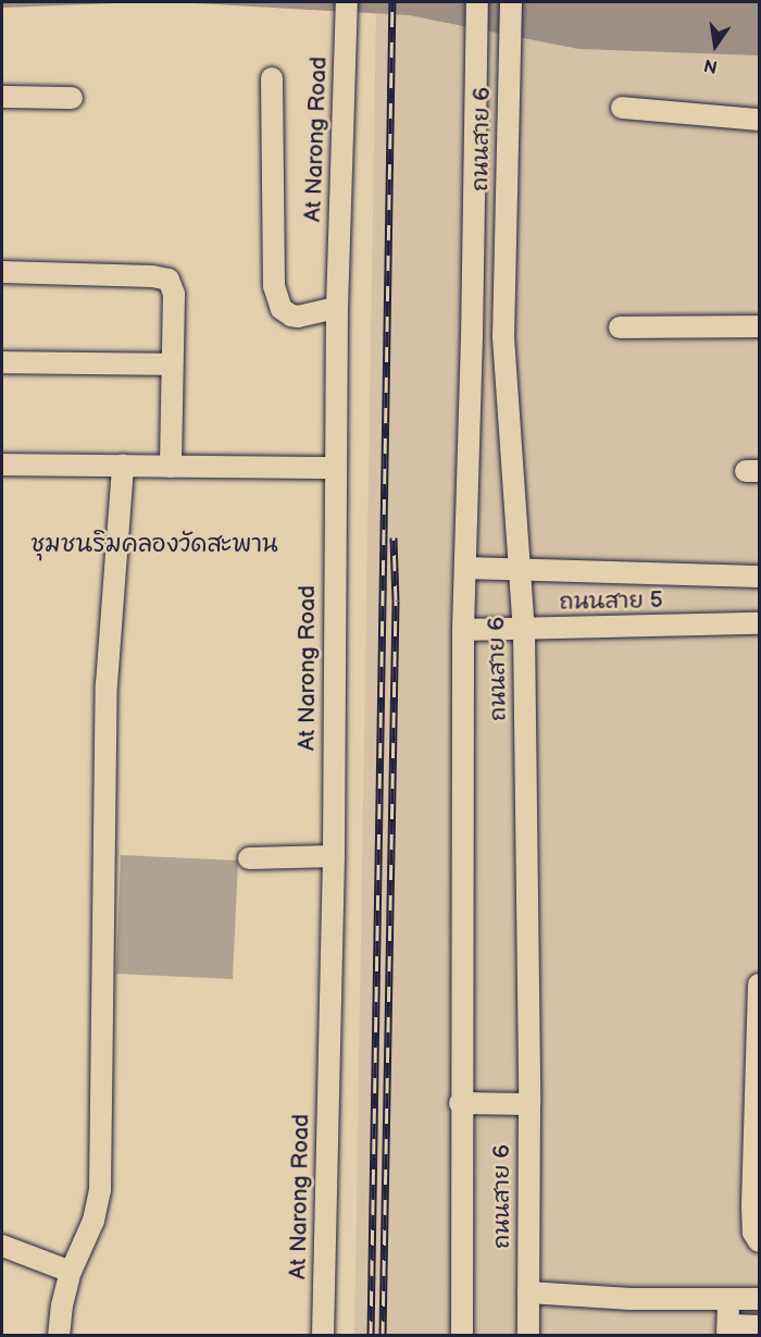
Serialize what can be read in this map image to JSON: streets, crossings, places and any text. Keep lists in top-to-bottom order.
{
  "streets": {
    "street": ["At Narong Road", "ถนนสาย 6", "ถนนสาย 5"]
  },
  "crossings": [
    ["ถนนสาย 6", "ถนนสาย 5"]
  ],
  "districts": ["ชุมชนริมคลองวัดสะพาน"],
  "north": "bottom"
}
